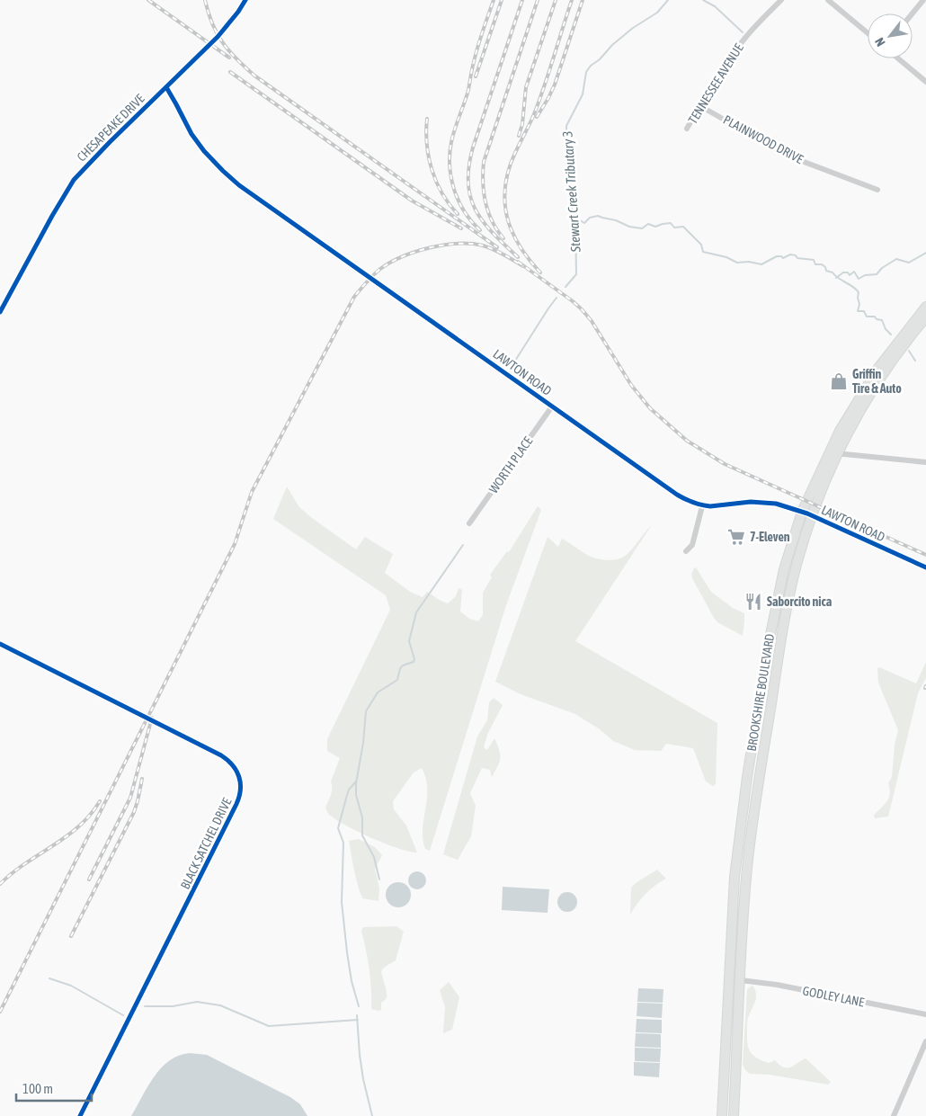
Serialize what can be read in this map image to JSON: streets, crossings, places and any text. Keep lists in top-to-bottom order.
{
  "streets": {
    "highway": ["BROOKSHIRE BOULEVARD"],
    "street": [
      "TENNESSEE AVENUE",
      "CHESAPEAKE DRIVE",
      "PLAINWOOD DRIVE",
      "LAWTON ROAD",
      "WORTH PLACE",
      "BLACK SATCHEL DRIVE",
      "GODLEY LANE"
    ]
  },
  "crossings": [
    ["TENNESSEE AVENUE", "PLAINWOOD DRIVE"],
    ["CHESAPEAKE DRIVE", "LAWTON ROAD"],
    ["LAWTON ROAD", "WORTH PLACE"],
    ["LAWTON ROAD", "BROOKSHIRE BOULEVARD"],
    ["BROOKSHIRE BOULEVARD", "GODLEY LANE"]
  ],
  "water": ["Stewart Creek Tributary 3"],
  "places": {
    "shop": ["Griffin Tire & Auto"],
    "supermarket": ["7-Eleven"],
    "restaurant": ["Saborcito nica"]
  },
  "scale_bar": "100 m",
  "north": "bottom left"
}
